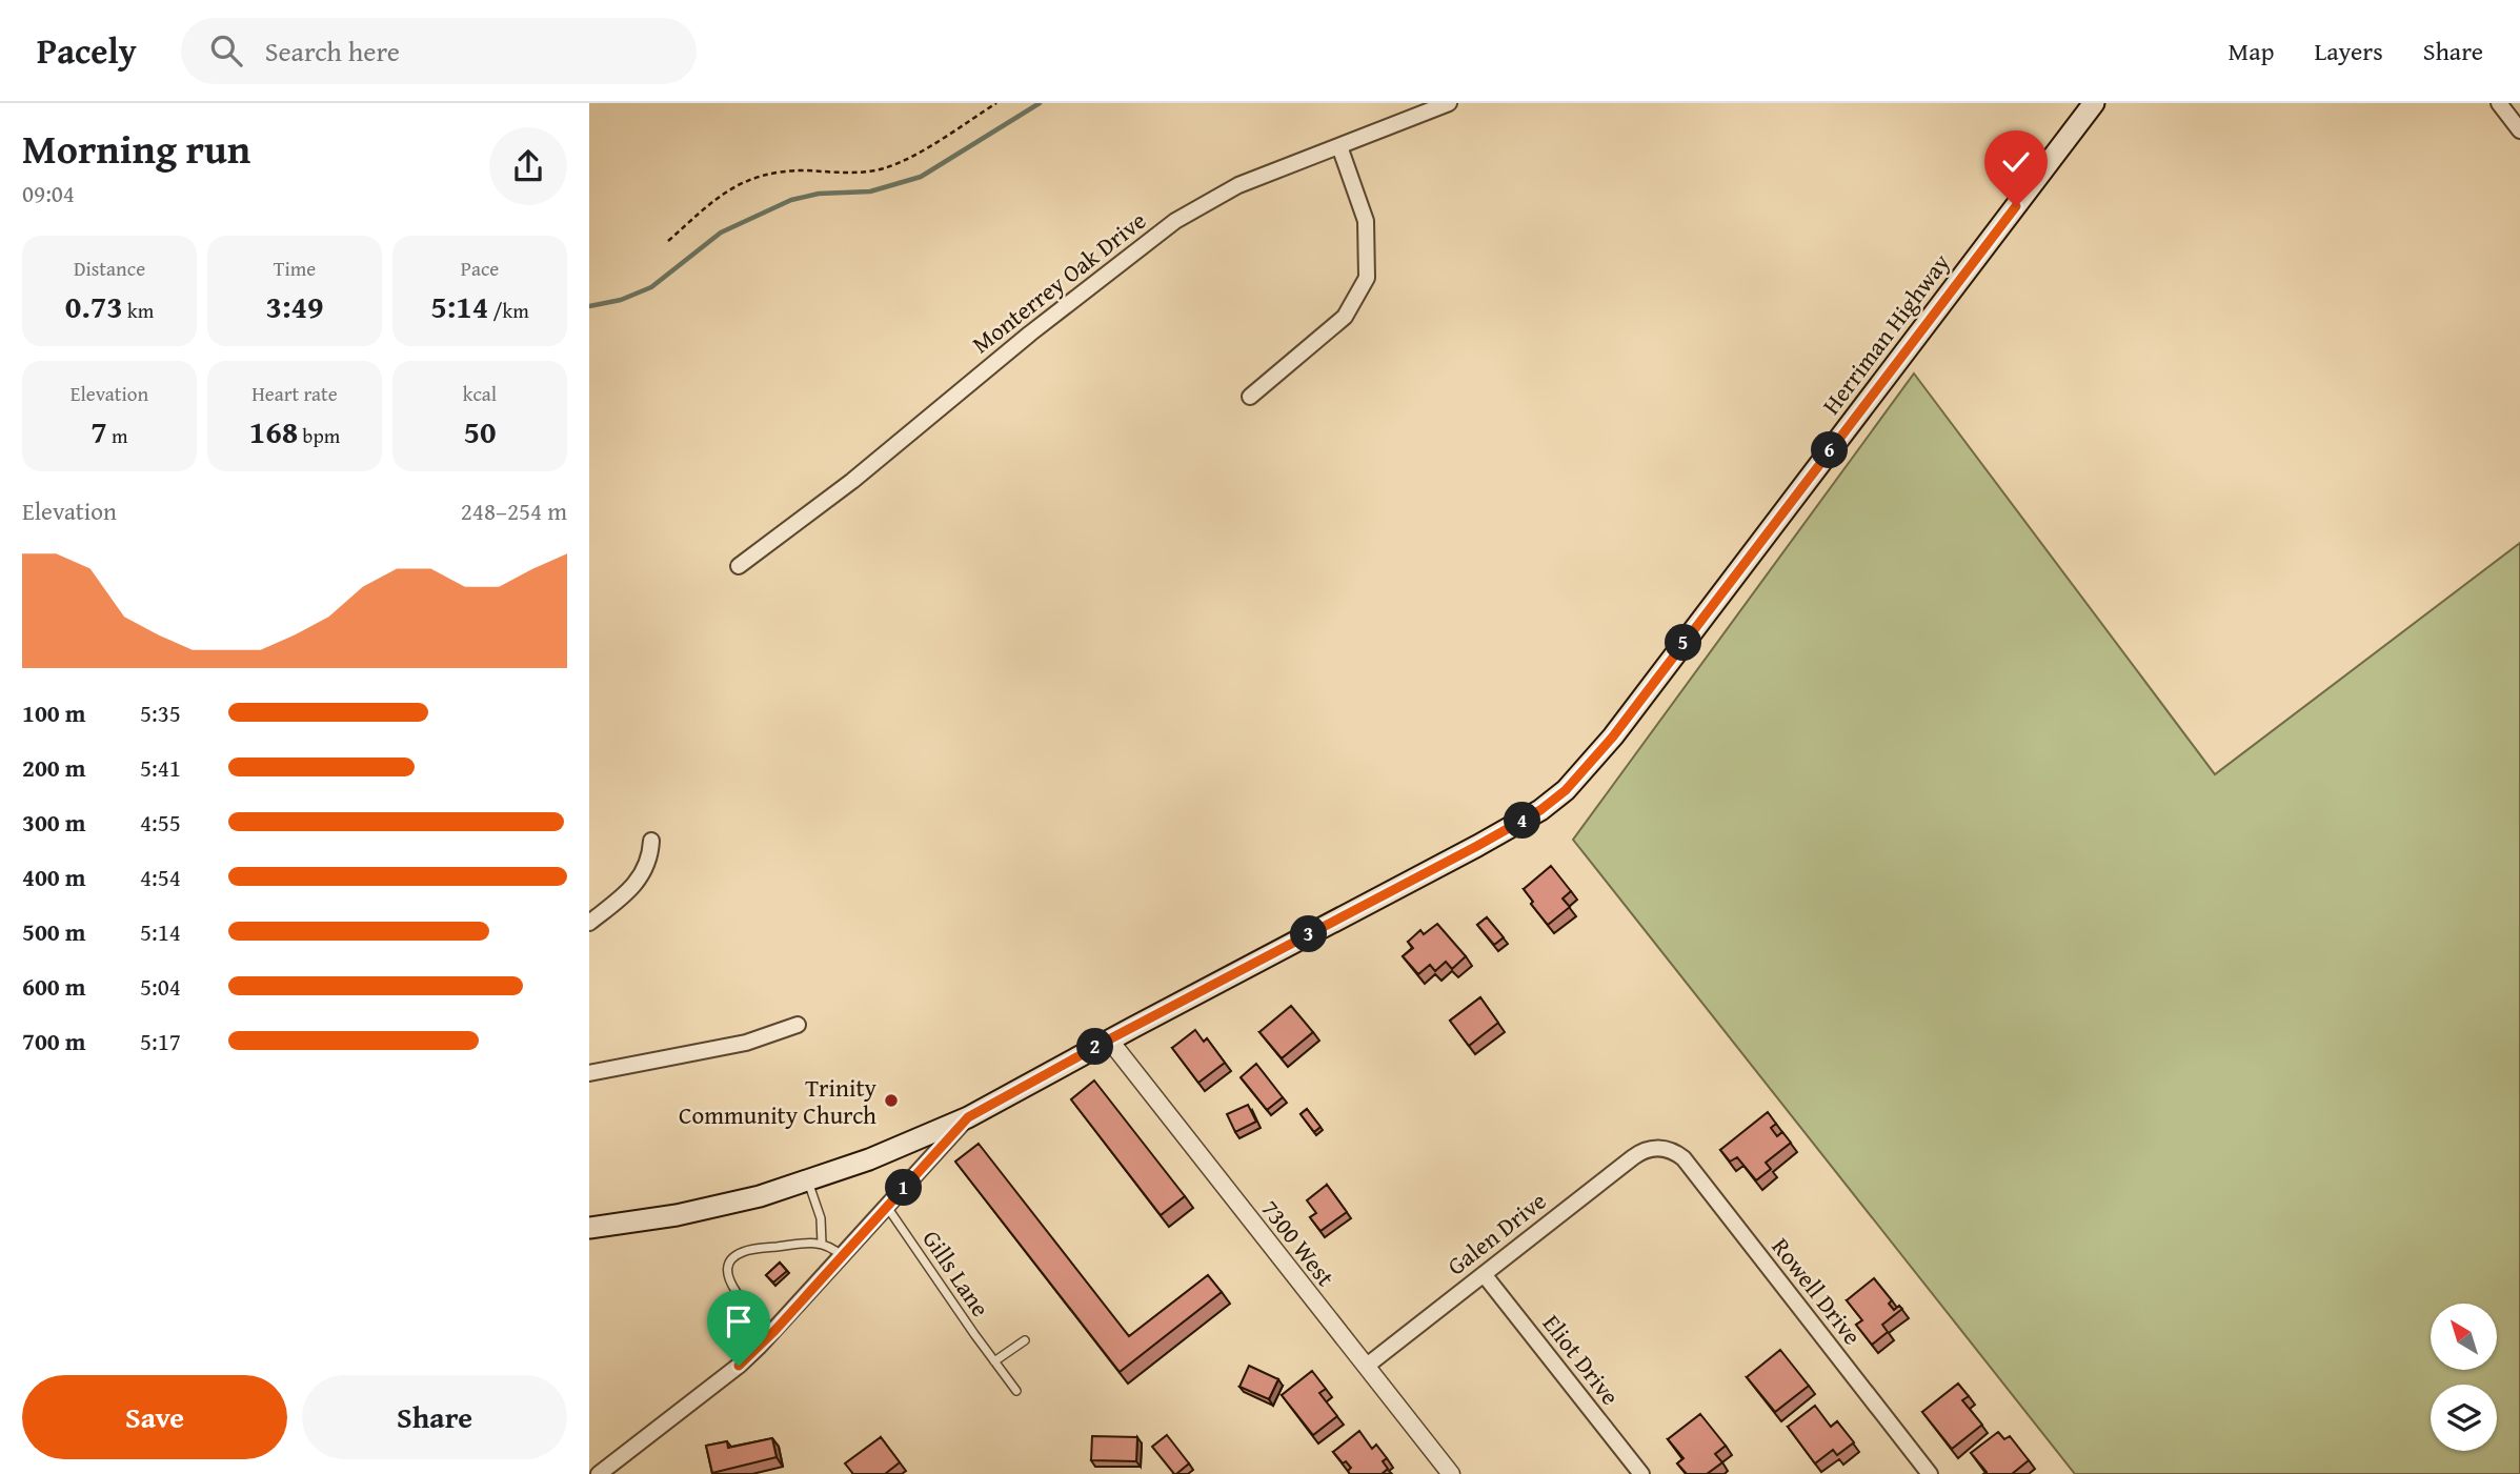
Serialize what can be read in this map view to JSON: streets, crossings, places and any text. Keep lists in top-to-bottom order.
{
  "streets": {
    "main road": ["Herriman Highway"],
    "street": [
      "Monterrey Oak Drive",
      "Galen Drive",
      "7300 West",
      "Rowell Drive",
      "Eliot Drive"
    ],
    "lane": ["Gills Lane"]
  },
  "crossings": [
    ["Herriman Highway", "7300 West"],
    ["Galen Drive", "7300 West"],
    ["Galen Drive", "Rowell Drive"],
    ["Galen Drive", "Eliot Drive"]
  ],
  "places": ["Trinity Community Church"],
  "north": "top left",
  "page": {
    "header": "Pacely",
    "search": "Search here",
    "nav": ["Map", "Layers", "Share"],
    "heading": ["Morning run", "09:04"],
    "stats": [
      ["Distance", "0.73 km"],
      ["Time", "3:49"],
      ["Pace", "5:14 /km"],
      ["Elevation", "7 m"],
      ["Heart rate", "168 bpm"],
      ["kcal", "50"]
    ],
    "pins": [
      "6",
      "5",
      "4",
      "3",
      "2",
      "1"
    ],
    "chart": ["Elevation", "248–254 m"],
    "list": [
      {
        "name": "100 m",
        "note": "5:35"
      },
      {
        "name": "200 m",
        "note": "5:41"
      },
      {
        "name": "300 m",
        "note": "4:55"
      },
      {
        "name": "400 m",
        "note": "4:54"
      },
      {
        "name": "500 m",
        "note": "5:14"
      },
      {
        "name": "600 m",
        "note": "5:04"
      },
      {
        "name": "700 m",
        "note": "5:17"
      }
    ],
    "buttons": ["Save", "Share"]
  }
}
